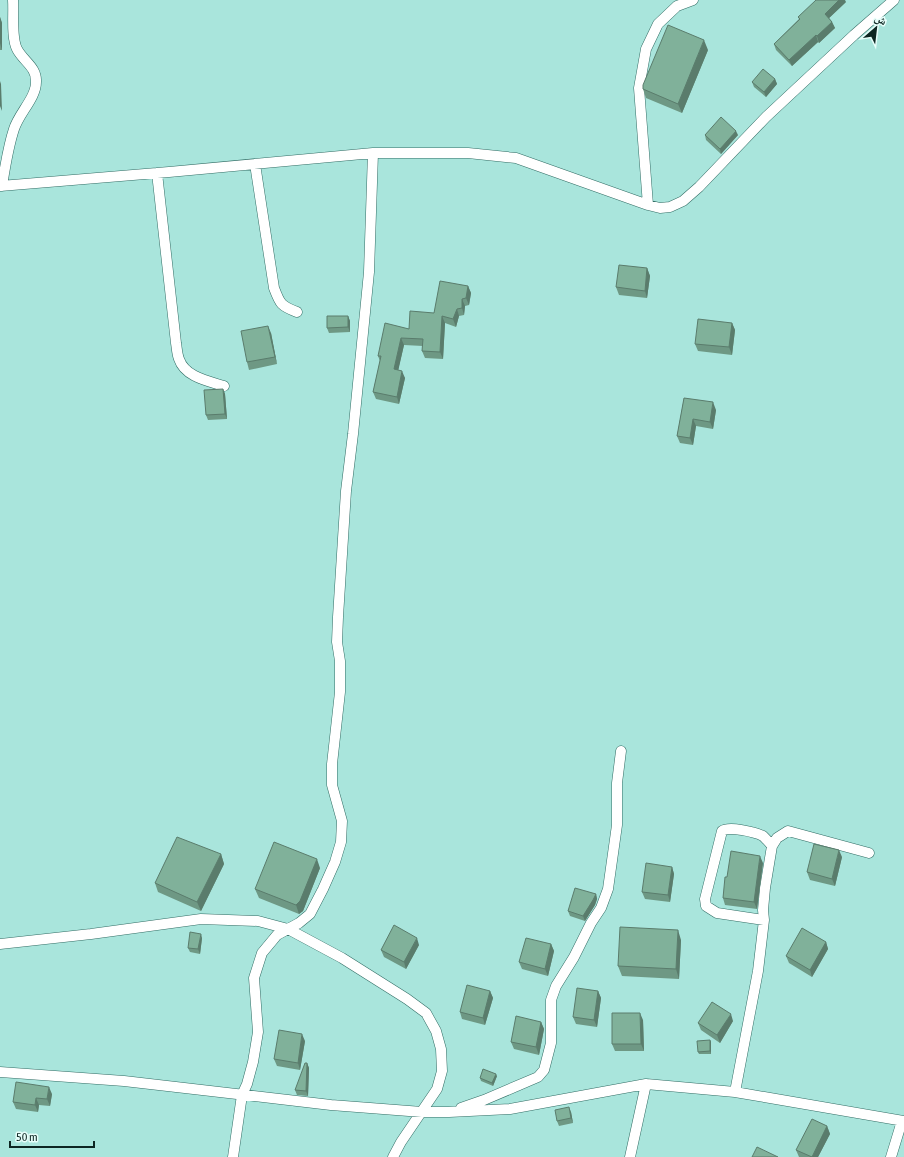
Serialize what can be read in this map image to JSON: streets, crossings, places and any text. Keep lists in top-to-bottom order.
{
  "scale_bar": "50 m",
  "north": "top right"
}
